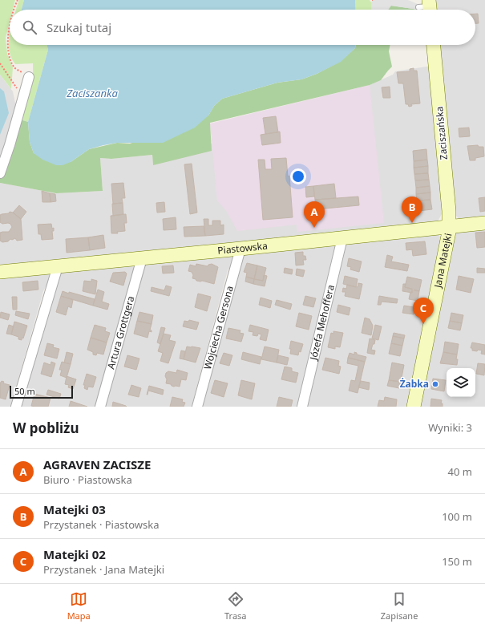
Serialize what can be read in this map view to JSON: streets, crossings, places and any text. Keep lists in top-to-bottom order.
{
  "streets": {
    "street": [
      "Zaciszańska",
      "Piastowska",
      "Jana Matejki",
      "Józefa Mehoffera",
      "Wojciecha Gersona",
      "Artura Grottgera"
    ]
  },
  "crossings": [
    ["Zaciszańska", "Piastowska"],
    ["Zaciszańska", "Jana Matejki"],
    ["Piastowska", "Jana Matejki"],
    ["Piastowska", "Józefa Mehoffera"],
    ["Piastowska", "Wojciecha Gersona"],
    ["Piastowska", "Artura Grottgera"]
  ],
  "water": ["Zaciszanka"],
  "places": ["Żabka"],
  "scale_bar": "50 m",
  "page": {
    "search": "Szukaj tutaj",
    "pins": ["B", "A", "C"],
    "scale": "50 m",
    "heading": ["W pobliżu", "Wyniki: 3"],
    "list": [
      {
        "mark": "A",
        "name": "AGRAVEN ZACISZE",
        "note": "Biuro · Piastowska",
        "value": "40 m"
      },
      {
        "mark": "B",
        "name": "Matejki 03",
        "note": "Przystanek · Piastowska",
        "value": "100 m"
      },
      {
        "mark": "C",
        "name": "Matejki 02",
        "note": "Przystanek · Jana Matejki",
        "value": "150 m"
      }
    ],
    "nav": ["Mapa", "Trasa", "Zapisane"]
  }
}
